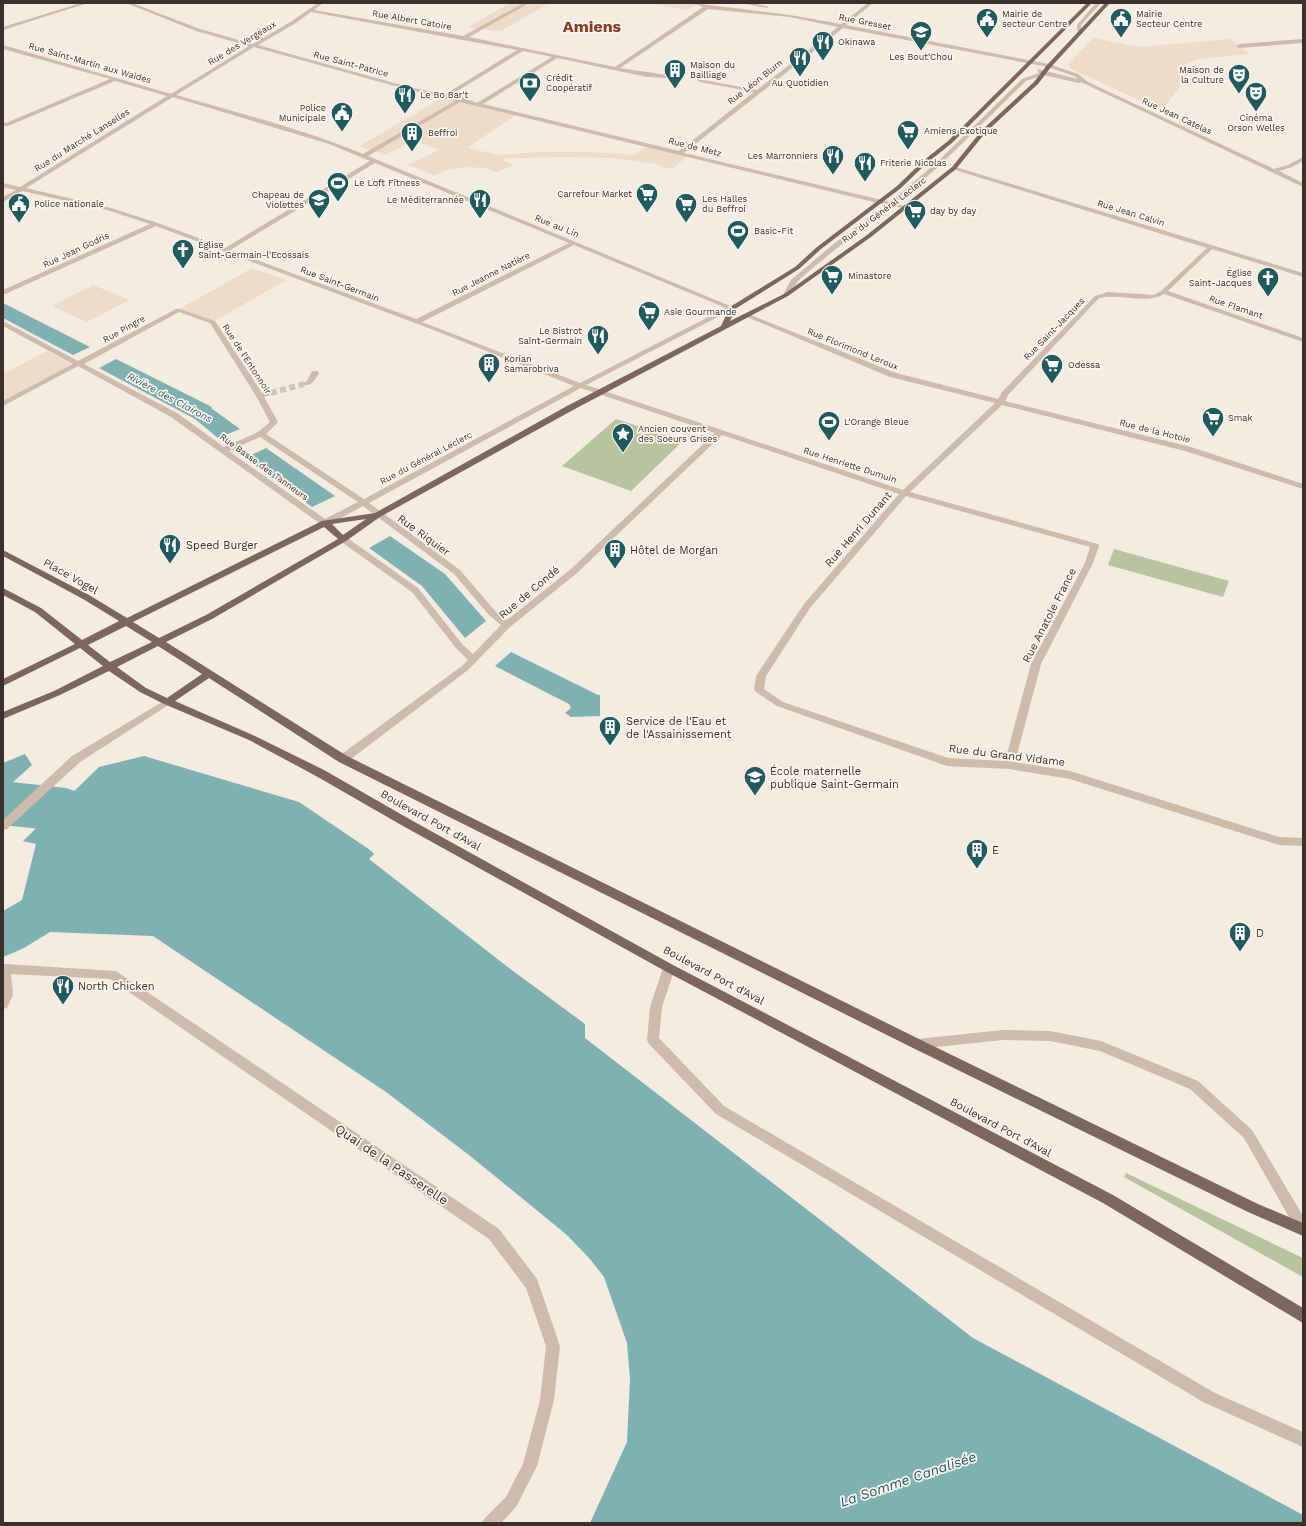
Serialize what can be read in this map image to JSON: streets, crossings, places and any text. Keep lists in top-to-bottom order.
{
  "streets": {
    "main road": ["Rue du Général Leclerc", "Place Vogel", "Boulevard Port d'Aval"],
    "street": [
      "Rue Albert Catoire",
      "Rue Gresset",
      "Rue des Vergeaux",
      "Rue Saint-Martin aux Waides",
      "Rue Saint-Patrice",
      "Rue Léon Blum",
      "Rue Jean Catelas",
      "Rue du Marché Lanselles",
      "Rue de Metz",
      "Rue Jean Calvin",
      "Rue au Lin",
      "Rue Jean Godris",
      "Rue Jeanne Natière",
      "Rue Saint-Germain",
      "Rue Flamant",
      "Rue Pingre",
      "Rue Saint-Jacques",
      "Rue Florimond Leroux",
      "Rue de l'Entonnoir",
      "Rue de la Hotoie",
      "Rue Henriette Dumuin",
      "Rue Basse des Tanneurs",
      "Rue Henri Dunant",
      "Rue Riquier",
      "Rue de Condé",
      "Rue Anatole France",
      "Rue du Grand Vidame",
      "Quai de la Passerelle"
    ]
  },
  "crossings": [
    ["Rue Albert Catoire", "Rue des Vergeaux"],
    ["Rue Gresset", "Rue Léon Blum"],
    ["Rue Gresset", "Rue Jean Catelas"],
    ["Rue Gresset", "Rue du Général Leclerc"],
    ["Rue des Vergeaux", "Rue Saint-Martin aux Waides"],
    ["Rue des Vergeaux", "Rue Saint-Patrice"],
    ["Rue des Vergeaux", "Rue du Marché Lanselles"],
    ["Rue Saint-Martin aux Waides", "Rue du Marché Lanselles"],
    ["Rue Saint-Martin aux Waides", "Rue au Lin"],
    ["Rue Saint-Patrice", "Rue de Metz"],
    ["Rue Léon Blum", "Rue de Metz"],
    ["Rue du Marché Lanselles", "Rue Saint-Germain"],
    ["Rue de Metz", "Rue du Général Leclerc"],
    ["Rue du Général Leclerc", "Rue Jean Calvin"],
    ["Rue du Général Leclerc", "Rue au Lin"],
    ["Rue du Général Leclerc", "Rue Saint-Germain"],
    ["Rue du Général Leclerc", "Rue Florimond Leroux"],
    ["Rue du Général Leclerc", "Rue Henriette Dumuin"],
    ["Rue du Général Leclerc", "Rue Basse des Tanneurs"],
    ["Rue du Général Leclerc", "Rue Riquier"],
    ["Rue du Général Leclerc", "Place Vogel"],
    ["Rue du Général Leclerc", "Boulevard Port d'Aval"],
    ["Rue Jean Calvin", "Rue Saint-Jacques"],
    ["Rue au Lin", "Rue Jeanne Natière"],
    ["Rue Jean Godris", "Rue Saint-Germain"],
    ["Rue Jeanne Natière", "Rue Saint-Germain"],
    ["Rue Saint-Germain", "Rue Henriette Dumuin"],
    ["Rue Flamant", "Rue Saint-Jacques"],
    ["Rue Pingre", "Rue de l'Entonnoir"],
    ["Rue Pingre", "Rue Basse des Tanneurs"],
    ["Rue Saint-Jacques", "Rue Florimond Leroux"],
    ["Rue Saint-Jacques", "Rue de la Hotoie"],
    ["Rue Saint-Jacques", "Rue Henri Dunant"],
    ["Rue Florimond Leroux", "Rue de la Hotoie"],
    ["Rue Florimond Leroux", "Rue Henri Dunant"],
    ["Rue de la Hotoie", "Rue Henri Dunant"],
    ["Rue Henriette Dumuin", "Rue Henri Dunant"],
    ["Rue Henriette Dumuin", "Rue de Condé"],
    ["Rue Henriette Dumuin", "Rue Anatole France"],
    ["Rue Henri Dunant", "Rue du Grand Vidame"],
    ["Rue Riquier", "Rue de Condé"],
    ["Place Vogel", "Boulevard Port d'Aval"],
    ["Rue de Condé", "Boulevard Port d'Aval"],
    ["Rue Anatole France", "Rue du Grand Vidame"]
  ],
  "districts": ["Amiens"],
  "water": ["Rivière des Clairons", "La Somme Canalisée"],
  "places": {
    "public building": [
      "Mairie de secteur Centre",
      "Mairie Secteur Centre",
      "Police Municipale",
      "Police nationale"
    ],
    "school or university": ["Les Bout'Chou", "Chapeau de Violettes", "École maternelle publique Saint-Germain"],
    "restaurant": [
      "Okinawa",
      "Au Quotidien",
      "Le Bo Bar't",
      "Les Marronniers",
      "Friterie Nicolas",
      "Le Méditerrannée",
      "Le Bistrot Saint-Germain",
      "Speed Burger",
      "North Chicken"
    ],
    "building": [
      "Maison du Bailliage",
      "Beffroi",
      "Korian Samarobriva",
      "Hôtel de Morgan",
      "Service de l'Eau et de l'Assainissement",
      "E",
      "D"
    ],
    "theatre": ["Maison de la Culture", "Cinéma Orson Welles"],
    "bank": ["Crédit Coopératif"],
    "supermarket": [
      "Amiens Exotique",
      "Carrefour Market",
      "Les Halles du Beffroi",
      "day by day",
      "Minastore",
      "Asie Gourmande",
      "Odessa",
      "Smak"
    ],
    "sports": ["Le Loft Fitness", "Basic-Fit", "L'Orange Bleue"],
    "church": ["Église Saint-Germain-l'Ecossais", "Église Saint-Jacques"],
    "place": ["Ancien couvent des Soeurs Grises"]
  }
}
